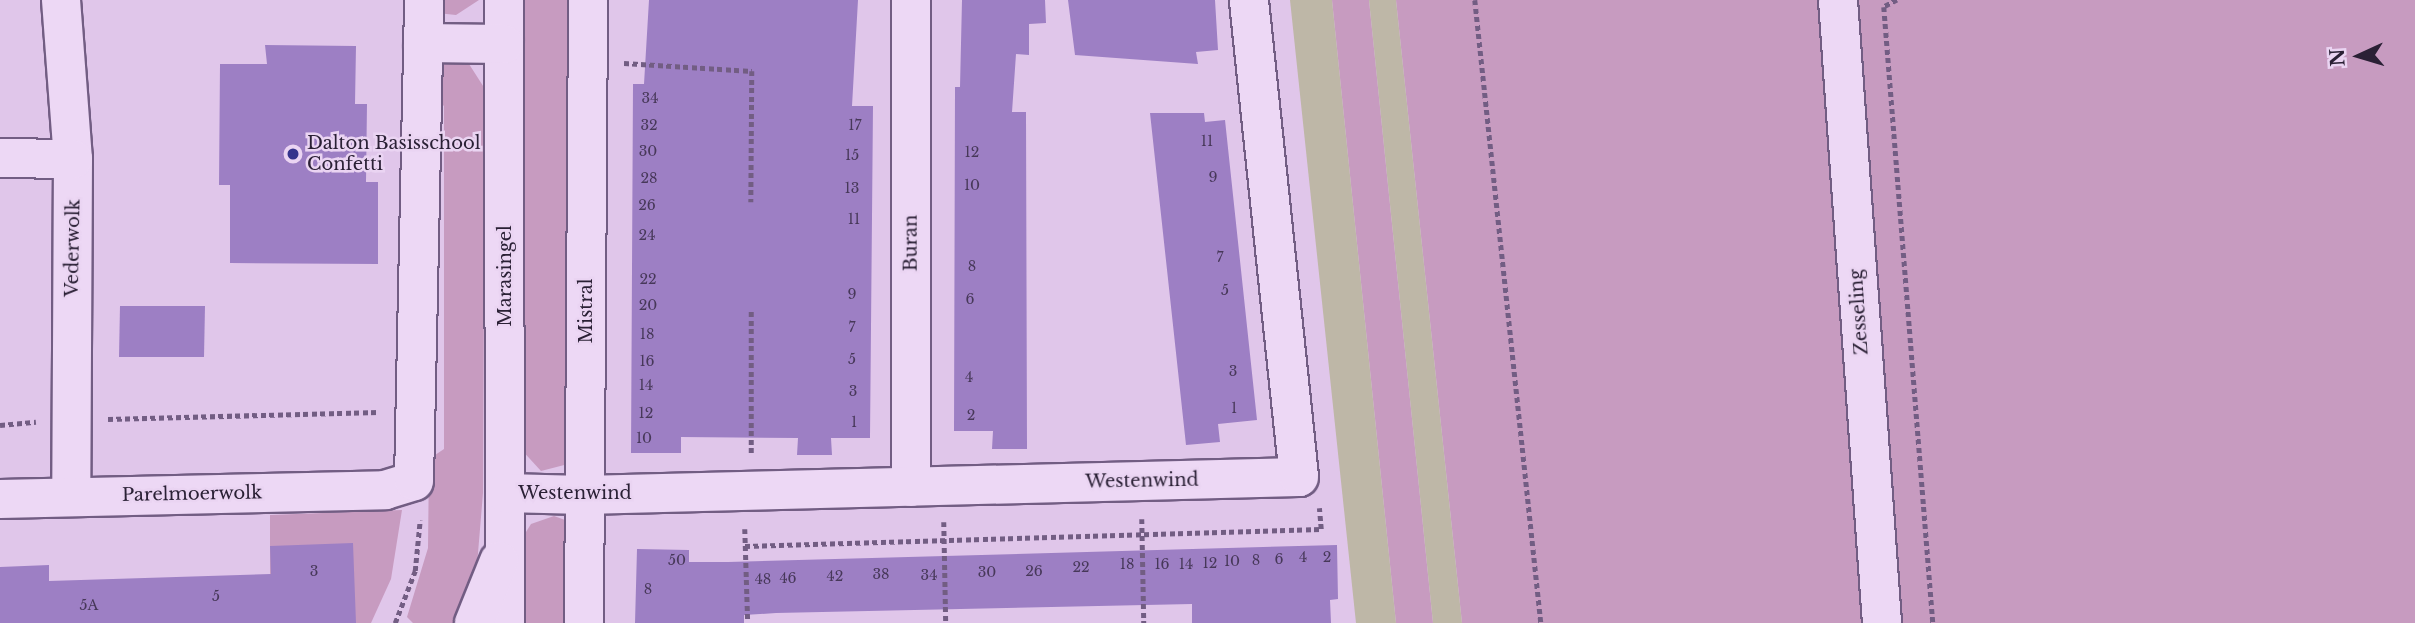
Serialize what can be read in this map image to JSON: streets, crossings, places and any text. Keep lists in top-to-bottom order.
{
  "streets": {
    "street": [
      "Buran",
      "Vederwolk",
      "Marasingel",
      "Mistral",
      "Zesseling",
      "Westenwind",
      "Parelmoerwolk"
    ]
  },
  "crossings": [
    ["Buran", "Westenwind"],
    ["Vederwolk", "Parelmoerwolk"],
    ["Marasingel", "Westenwind"],
    ["Mistral", "Westenwind"]
  ],
  "places": ["Dalton Basisschool Confetti"],
  "house_numbers": [
    "34",
    "32",
    "17",
    "11",
    "30",
    "12",
    "15",
    "9",
    "28",
    "10",
    "13",
    "26",
    "11",
    "24",
    "7",
    "8",
    "22",
    "5",
    "9",
    "6",
    "20",
    "7",
    "18",
    "5",
    "16",
    "3",
    "4",
    "14",
    "3",
    "1",
    "12",
    "2",
    "1",
    "10",
    "4",
    "2",
    "6",
    "50",
    "8",
    "10",
    "12",
    "18",
    "16",
    "14",
    "22",
    "3",
    "26",
    "30",
    "38",
    "34",
    "42",
    "46",
    "48",
    "8",
    "5",
    "5A"
  ],
  "north": "left"
}
